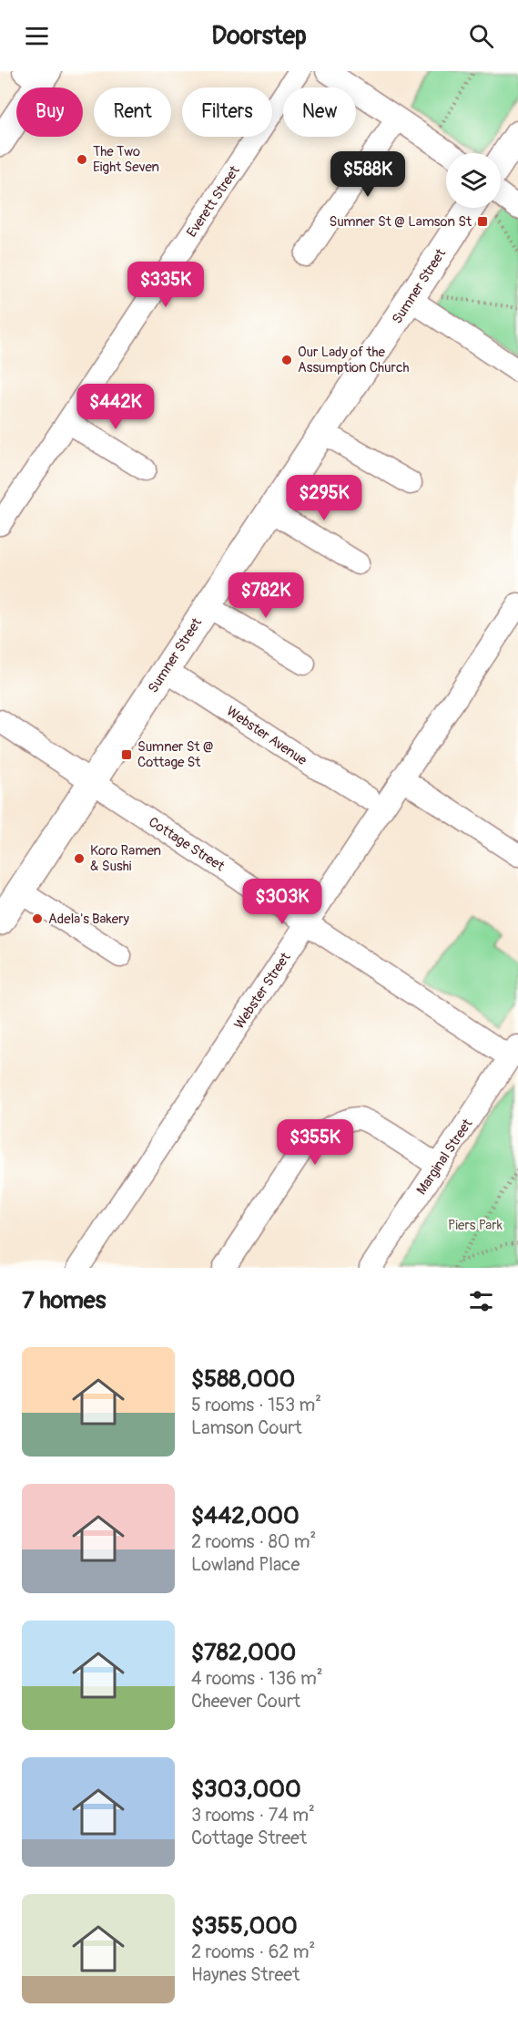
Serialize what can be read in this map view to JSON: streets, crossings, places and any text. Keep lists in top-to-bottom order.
{
  "streets": {
    "main road": ["Sumner Street"],
    "street": [
      "Everett Street",
      "Webster Avenue",
      "Cottage Street",
      "Webster Street",
      "Marginal Street"
    ]
  },
  "crossings": [
    ["Sumner Street", "Webster Avenue"],
    ["Sumner Street", "Cottage Street"],
    ["Cottage Street", "Webster Street"],
    ["Cottage Street", "Marginal Street"]
  ],
  "parks": ["Piers Park"],
  "places": {
    "other": [
      "The Two Eight Seven",
      "Our Lady of the Assumption Church",
      "Koro Ramen & Sushi",
      "Adela's Bakery"
    ],
    "transit": ["Sumner St @ Lamson St", "Sumner St @ Cottage St"]
  },
  "page": {
    "header": "Doorstep",
    "chip": [
      "Buy",
      "Rent",
      "Filters",
      "New"
    ],
    "price": [
      "$588K",
      "$335K",
      "$442K",
      "$295K",
      "$782K",
      "$303K",
      "$355K"
    ],
    "heading": "7 homes",
    "list": [
      {
        "name": "$588,000",
        "note": "5 rooms · 153 m² · Lamson Court"
      },
      {
        "name": "$442,000",
        "note": "2 rooms · 80 m² · Lowland Place"
      },
      {
        "name": "$782,000",
        "note": "4 rooms · 136 m² · Cheever Court"
      },
      {
        "name": "$303,000",
        "note": "3 rooms · 74 m² · Cottage Street"
      },
      {
        "name": "$355,000",
        "note": "2 rooms · 62 m² · Haynes Street"
      }
    ]
  }
}
